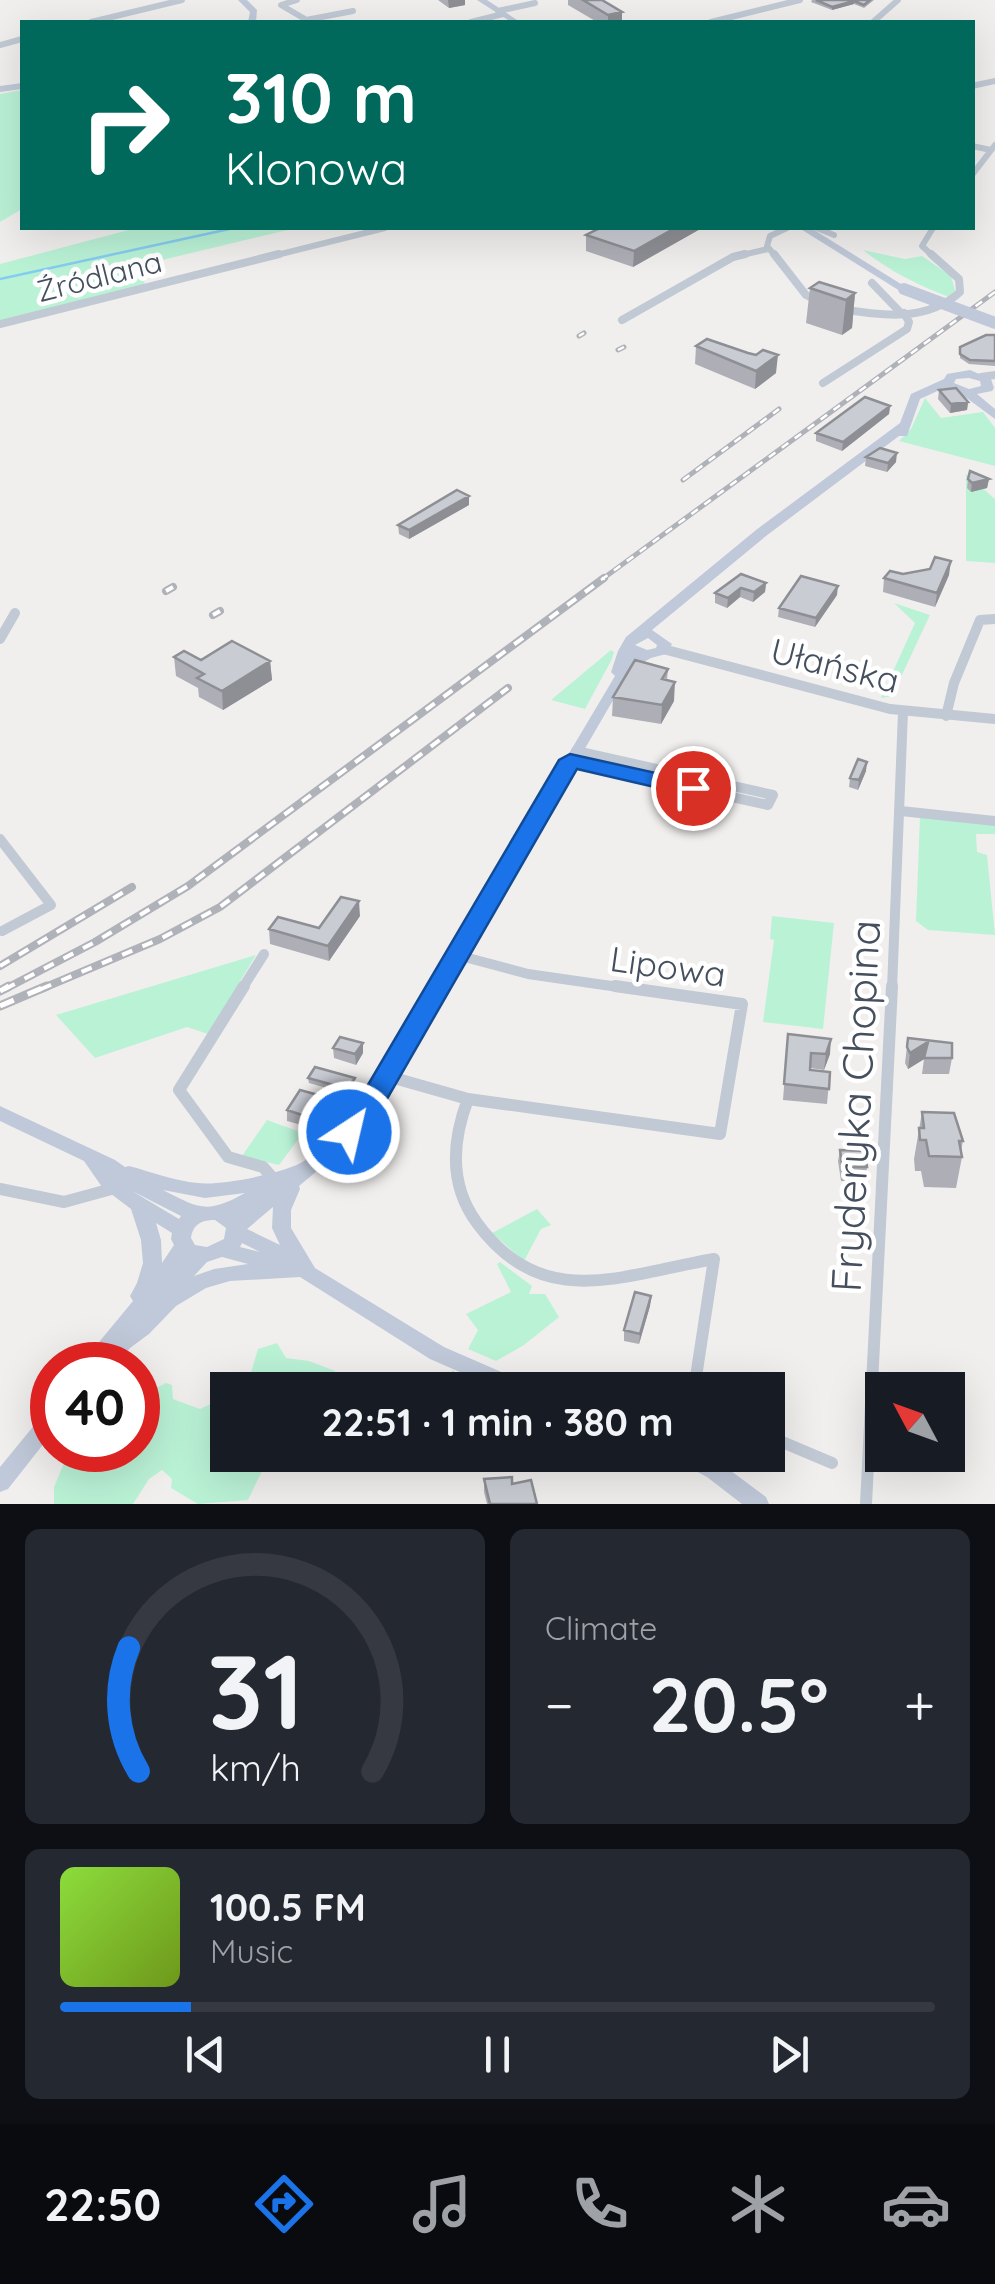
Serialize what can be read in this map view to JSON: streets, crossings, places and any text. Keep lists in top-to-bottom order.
{
  "streets": {
    "street": [
      "Źródlana",
      "Ułańska",
      "Lipowa",
      "Fryderyka Chopina"
    ]
  },
  "crossings": [
    ["Ułańska", "Fryderyka Chopina"]
  ],
  "north": "top left",
  "page": {
    "turn": ["310 m", "Klonowa"],
    "limit": "40",
    "trip": "22:51 · 1 min · 380 m",
    "tile": "Climate",
    "heat": ["−", "20.5°", "+"],
    "song": ["100.5 FM", "Music"],
    "tabs": "22:50",
    "gauge": ["31", "km/h"]
  }
}
